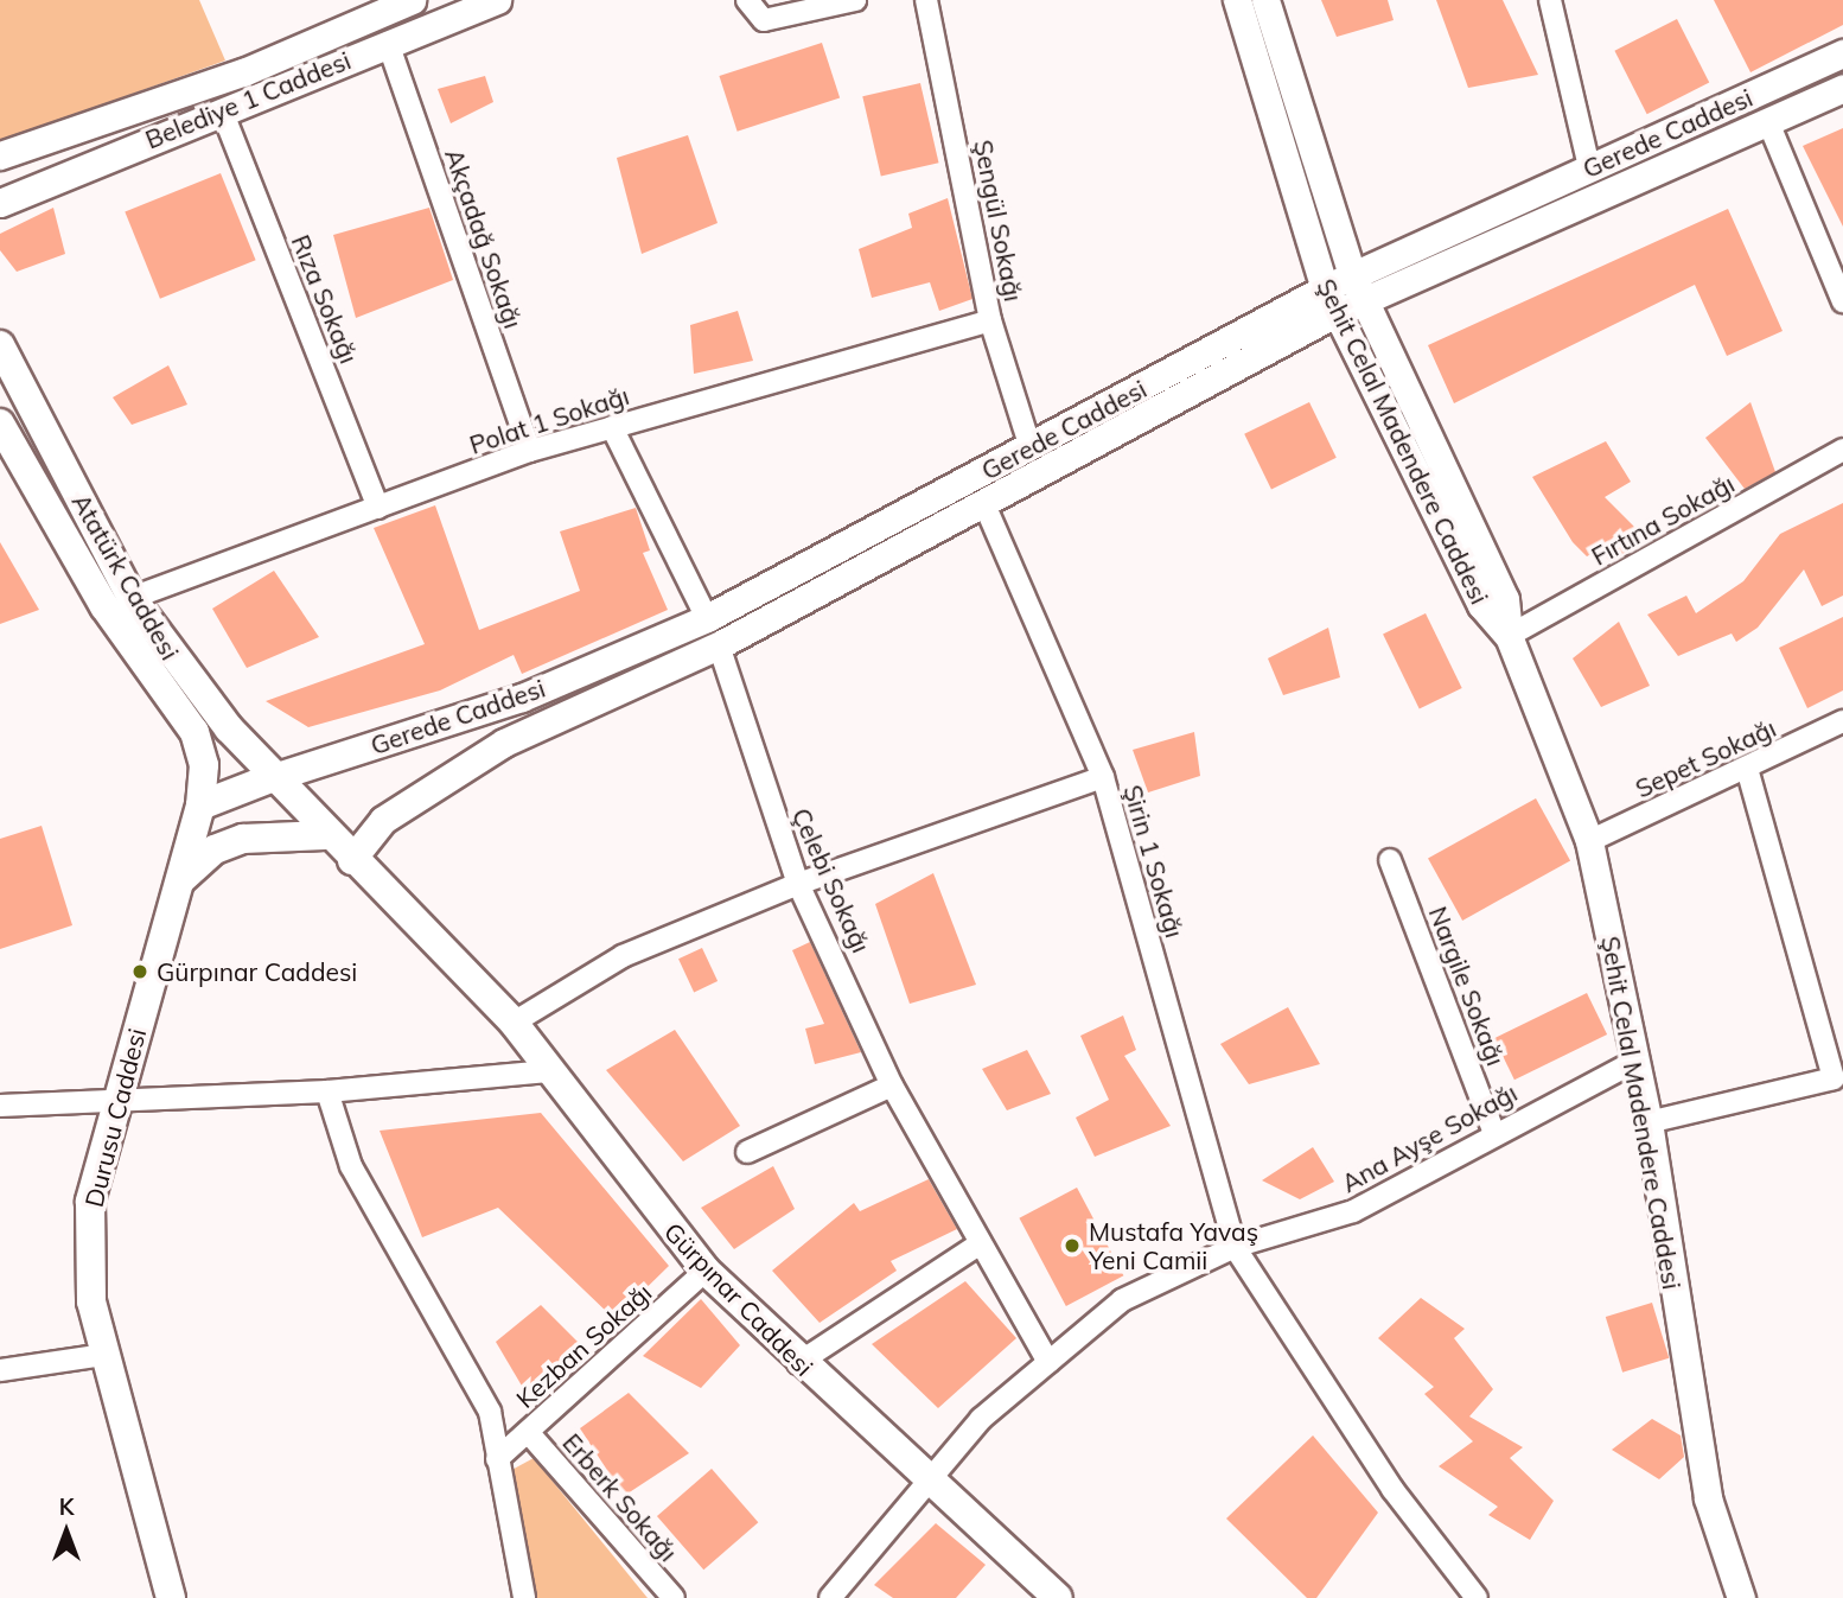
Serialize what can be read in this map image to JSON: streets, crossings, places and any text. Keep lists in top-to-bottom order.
{
  "streets": {
    "main road": ["Atatürk Caddesi", "Durusu Caddesi", "Gürpınar Caddesi"],
    "street": [
      "Belediye 1 Caddesi",
      "Gerede Caddesi",
      "Şengül Sokağı",
      "Akçadağ Sokağı",
      "Rıza Sokağı",
      "Polat 1 Sokağı",
      "Şehit Celal Madendere Caddesi",
      "Fırtına Sokağı",
      "Sepet Sokağı",
      "Şirin 1 Sokağı",
      "Çelebi Sokağı",
      "Nargile Sokağı",
      "Ana Ayşe Sokağı",
      "Kezban Sokağı",
      "Erberk Sokağı"
    ]
  },
  "crossings": [
    ["Belediye 1 Caddesi", "Akçadağ Sokağı"],
    ["Belediye 1 Caddesi", "Rıza Sokağı"],
    ["Gerede Caddesi", "Şengül Sokağı"],
    ["Gerede Caddesi", "Şehit Celal Madendere Caddesi"],
    ["Gerede Caddesi", "Atatürk Caddesi"],
    ["Gerede Caddesi", "Şirin 1 Sokağı"],
    ["Gerede Caddesi", "Çelebi Sokağı"],
    ["Gerede Caddesi", "Gürpınar Caddesi"],
    ["Şengül Sokağı", "Polat 1 Sokağı"],
    ["Akçadağ Sokağı", "Polat 1 Sokağı"],
    ["Rıza Sokağı", "Polat 1 Sokağı"],
    ["Polat 1 Sokağı", "Atatürk Caddesi"],
    ["Şehit Celal Madendere Caddesi", "Fırtına Sokağı"],
    ["Şehit Celal Madendere Caddesi", "Sepet Sokağı"],
    ["Şehit Celal Madendere Caddesi", "Ana Ayşe Sokağı"],
    ["Atatürk Caddesi", "Durusu Caddesi"],
    ["Atatürk Caddesi", "Gürpınar Caddesi"],
    ["Şirin 1 Sokağı", "Ana Ayşe Sokağı"],
    ["Çelebi Sokağı", "Ana Ayşe Sokağı"],
    ["Nargile Sokağı", "Ana Ayşe Sokağı"],
    ["Ana Ayşe Sokağı", "Gürpınar Caddesi"],
    ["Gürpınar Caddesi", "Kezban Sokağı"],
    ["Kezban Sokağı", "Erberk Sokağı"]
  ],
  "places": ["Gürpınar Caddesi", "Mustafa Yavaş Yeni Camii"],
  "north": "top"
}
